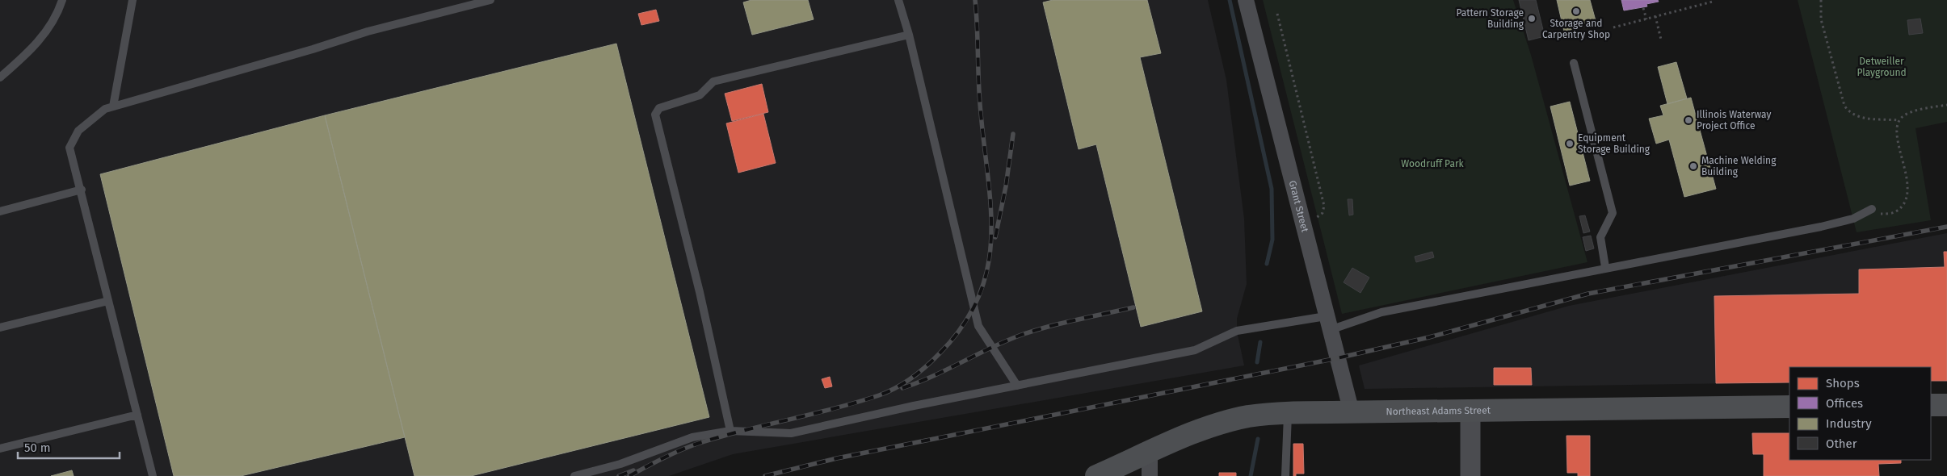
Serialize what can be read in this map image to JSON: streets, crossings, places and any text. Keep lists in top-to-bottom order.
{
  "streets": {
    "main road": ["Northeast Adams Street"],
    "street": ["Grant Street"]
  },
  "crossings": [
    ["Grant Street", "Northeast Adams Street"]
  ],
  "parks": ["Detweiller Playground", "Woodruff Park"],
  "places": [
    "Storage and Carpentry Shop",
    "Pattern Storage Building",
    "Illinois Waterway Project Office",
    "Equipment Storage Building",
    "Machine Welding Building"
  ],
  "legend": [
    "Shops",
    "Offices",
    "Industry",
    "Other"
  ],
  "scale_bar": "50 m"
}
